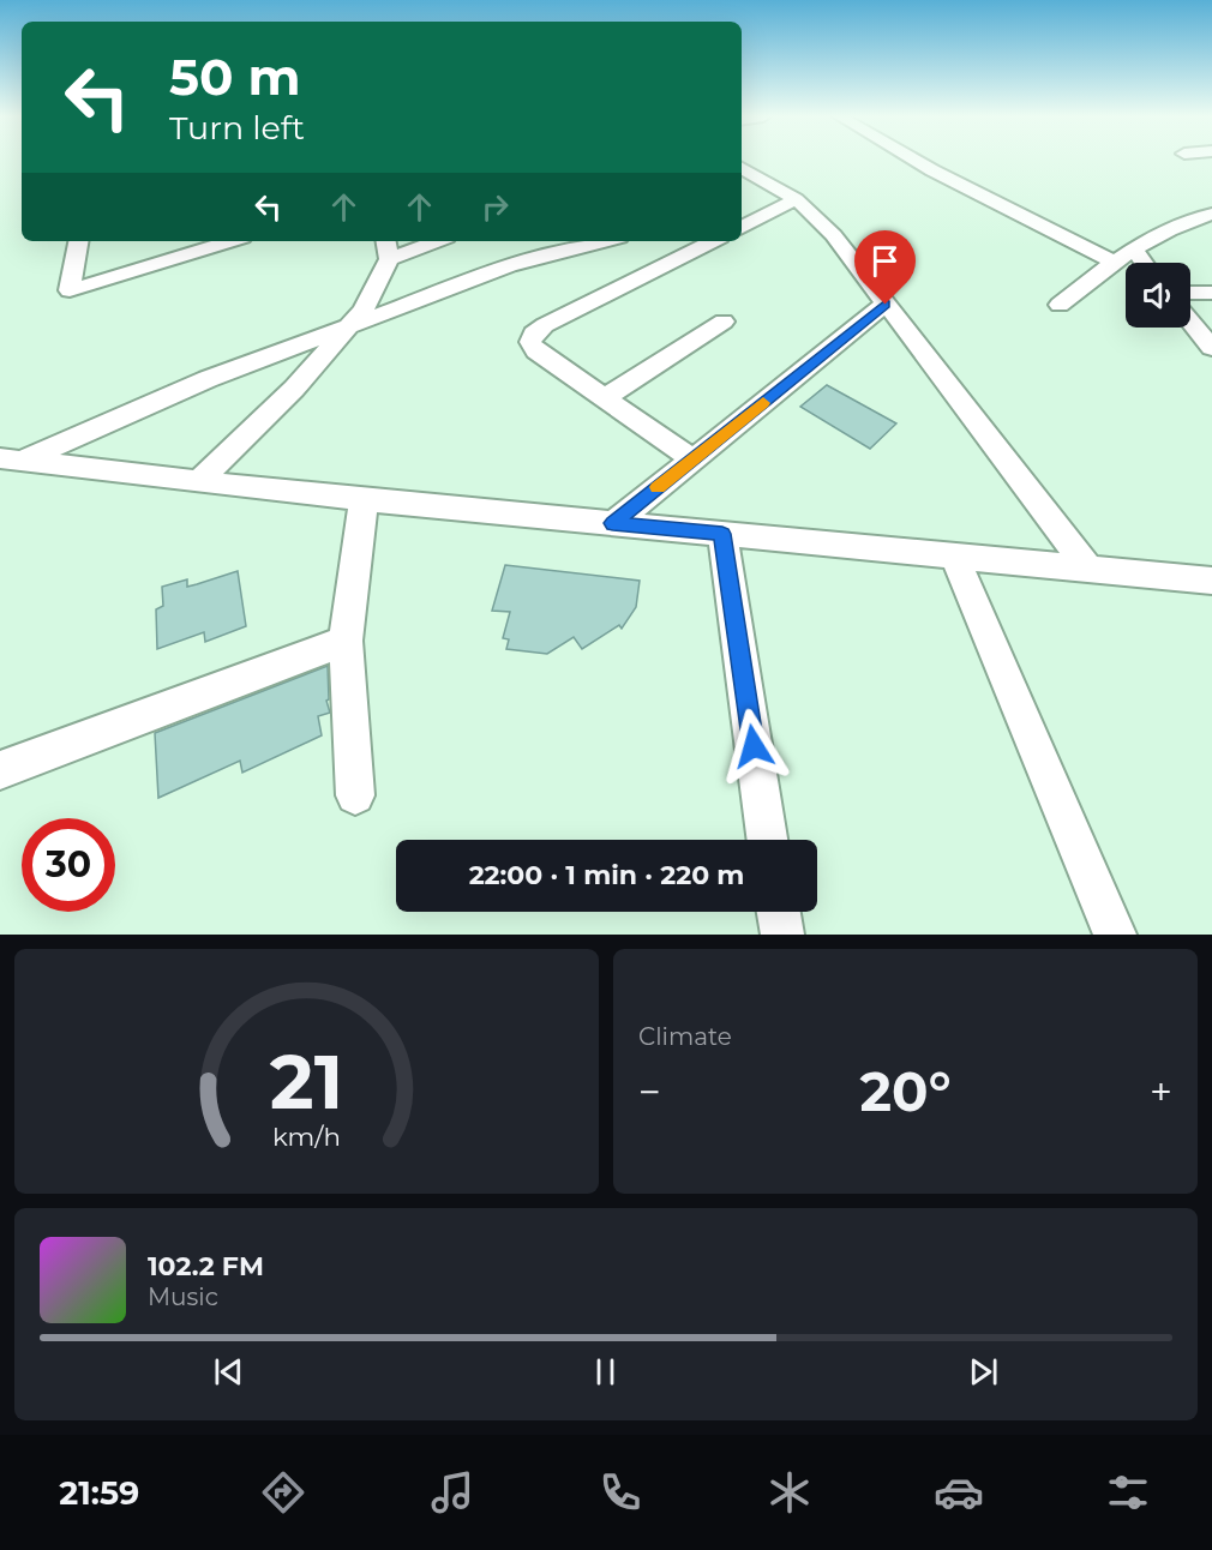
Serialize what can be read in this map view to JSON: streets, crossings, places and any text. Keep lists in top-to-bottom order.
{
  "page": {
    "turn": ["50 m", "Turn left"],
    "limit": "30",
    "trip": "22:00 · 1 min · 220 m",
    "tile": "Climate",
    "heat": ["−", "20°", "+"],
    "song": ["102.2 FM", "Music"],
    "tabs": "21:59",
    "gauge": ["21", "km/h"]
  }
}
